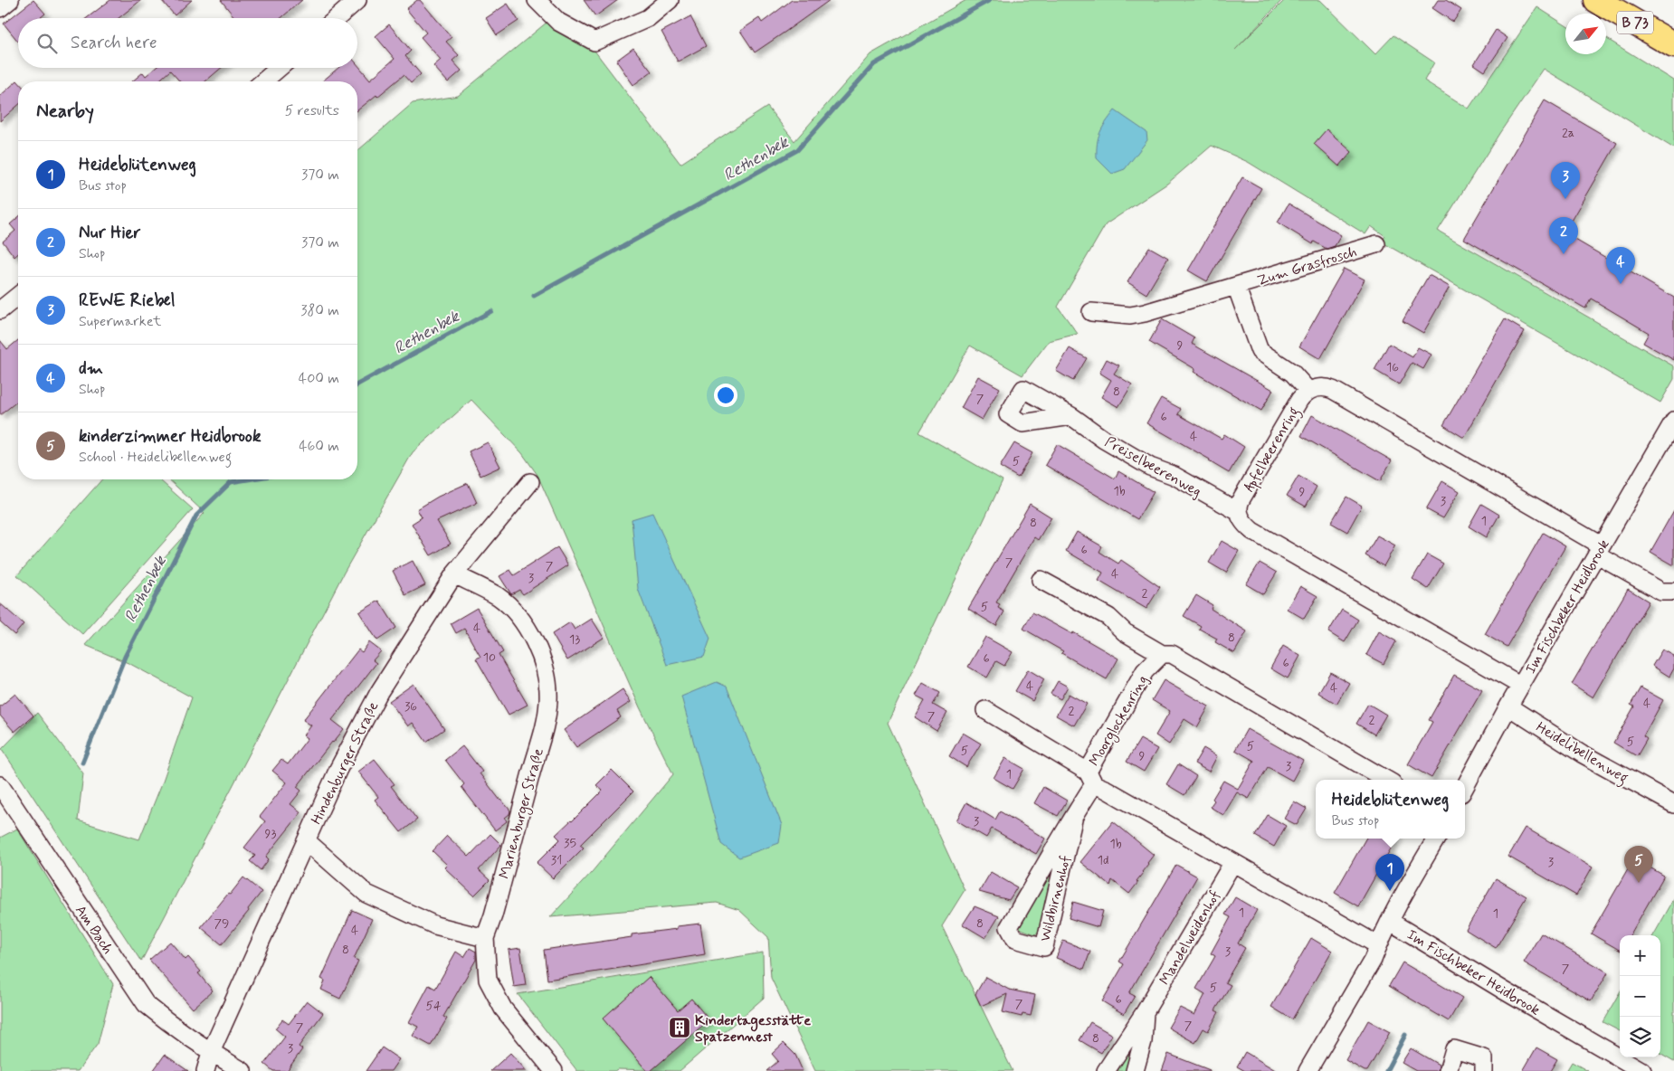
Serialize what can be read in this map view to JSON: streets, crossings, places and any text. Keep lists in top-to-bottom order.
{
  "streets": {
    "main road": ["B 73"],
    "street": [
      "Zum Grasfrosch",
      "Apfelbeerenring",
      "Preiselbeerenweg",
      "Im Fischbeker Heidbrook",
      "Moorglockenring",
      "Heidelibellenweg",
      "Hindenburger Straße",
      "Marienburger Straße",
      "Wildbirnenhof",
      "Am Bach",
      "Mandelweidenhof"
    ]
  },
  "crossings": [
    ["Zum Grasfrosch", "Apfelbeerenring"],
    ["Apfelbeerenring", "Preiselbeerenweg"],
    ["Apfelbeerenring", "Im Fischbeker Heidbrook"],
    ["Im Fischbeker Heidbrook", "Heidelibellenweg"],
    ["Moorglockenring", "Wildbirnenhof"],
    ["Moorglockenring", "Mandelweidenhof"],
    ["Hindenburger Straße", "Marienburger Straße"],
    ["Hindenburger Straße", "Am Bach"]
  ],
  "water": ["Rethenbek"],
  "places": {
    "building": ["Kindertagesstätte Spatzennest"]
  },
  "house_numbers": [
    "2a",
    "9",
    "16",
    "8",
    "7",
    "6",
    "4",
    "5",
    "1b",
    "9",
    "3",
    "1",
    "8",
    "6",
    "7",
    "7",
    "4",
    "3",
    "2",
    "5",
    "4",
    "8",
    "13",
    "10",
    "6",
    "6",
    "4",
    "4",
    "4",
    "36",
    "2",
    "7",
    "2",
    "5",
    "5",
    "5",
    "9",
    "3",
    "1",
    "3",
    "93",
    "35",
    "1b",
    "31",
    "1d",
    "3",
    "1",
    "1",
    "79",
    "8",
    "4",
    "8",
    "3",
    "7",
    "5",
    "6",
    "7",
    "54",
    "7",
    "7",
    "8",
    "3"
  ],
  "north": "top right",
  "page": {
    "search": "Search here",
    "heading": ["Nearby", "5 results"],
    "list": [
      {
        "mark": "1",
        "name": "Heideblütenweg",
        "note": "Bus stop",
        "value": "370 m"
      },
      {
        "mark": "2",
        "name": "Nur Hier",
        "note": "Shop",
        "value": "370 m"
      },
      {
        "mark": "3",
        "name": "REWE Riebel",
        "note": "Supermarket",
        "value": "380 m"
      },
      {
        "mark": "4",
        "name": "dm",
        "note": "Shop",
        "value": "400 m"
      },
      {
        "mark": "5",
        "name": "kinderzimmer Heidbrook",
        "note": "School · Heidelibellenweg",
        "value": "460 m"
      }
    ],
    "pins": [
      "3",
      "2",
      "4",
      "5",
      "1"
    ],
    "popup": ["Heideblütenweg", "Bus stop"],
    "map_buttons": ["+", "−"]
  }
}
